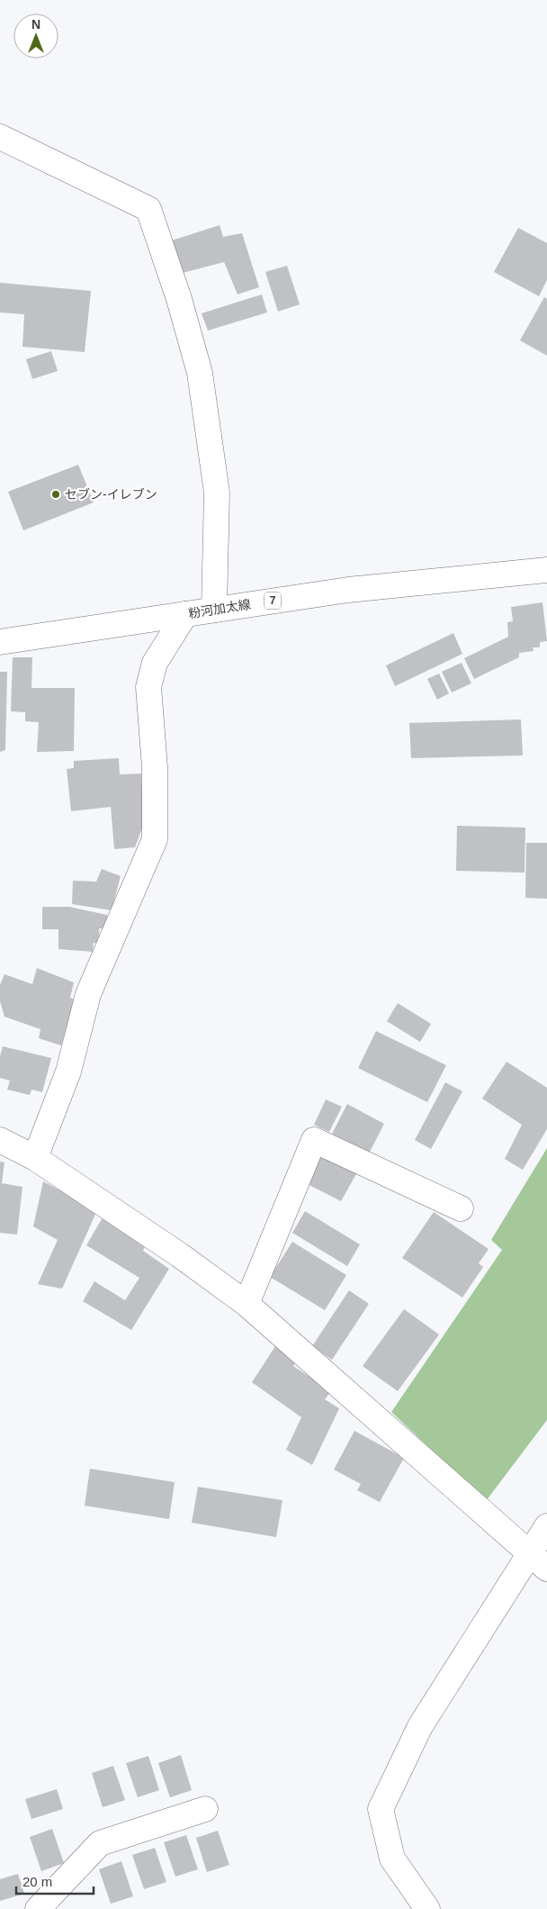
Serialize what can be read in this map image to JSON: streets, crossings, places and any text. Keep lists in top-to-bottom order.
{
  "streets": {
    "street": ["7", "粉河加太線"]
  },
  "places": ["セブン-イレブン"],
  "scale_bar": "20 m",
  "north": "top"
}
